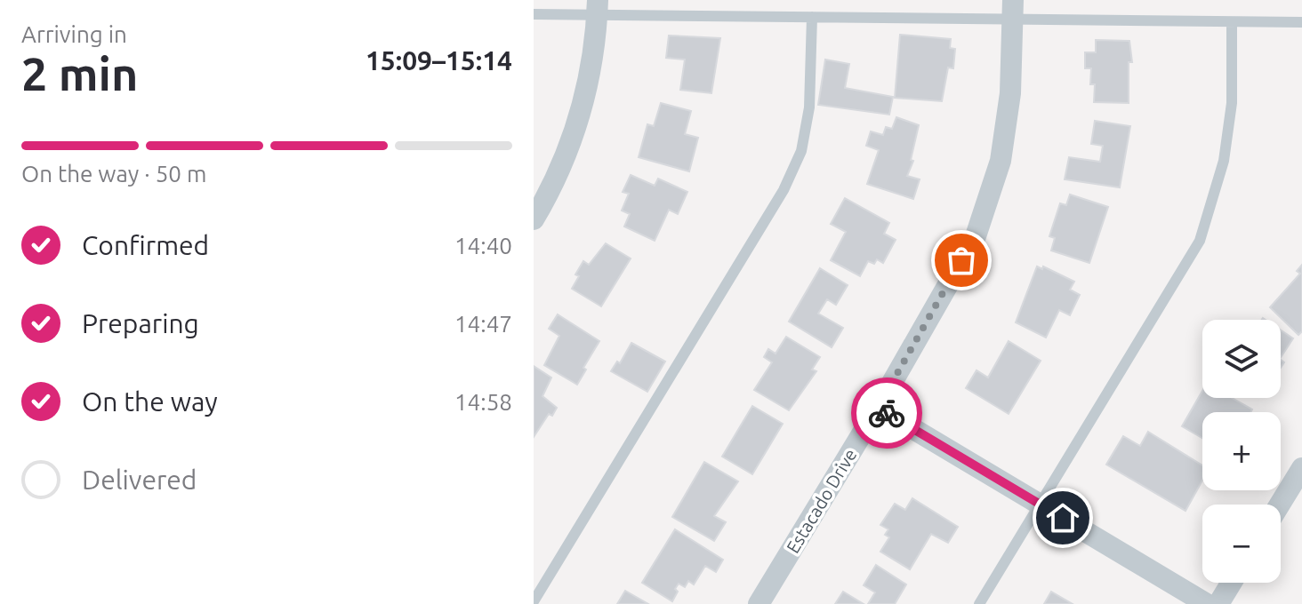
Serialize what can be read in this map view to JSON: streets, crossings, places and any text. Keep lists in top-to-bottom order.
{
  "streets": {
    "street": ["Estacado Drive"]
  },
  "page": {
    "heading": ["2 min", "Arriving in", "15:09–15:14"],
    "bar": "On the way · 50 m",
    "list": [
      ["Confirmed", "14:40"],
      ["Preparing", "14:47"],
      ["On the way", "14:58"],
      "Delivered"
    ],
    "map_buttons": ["+", "−"]
  }
}
